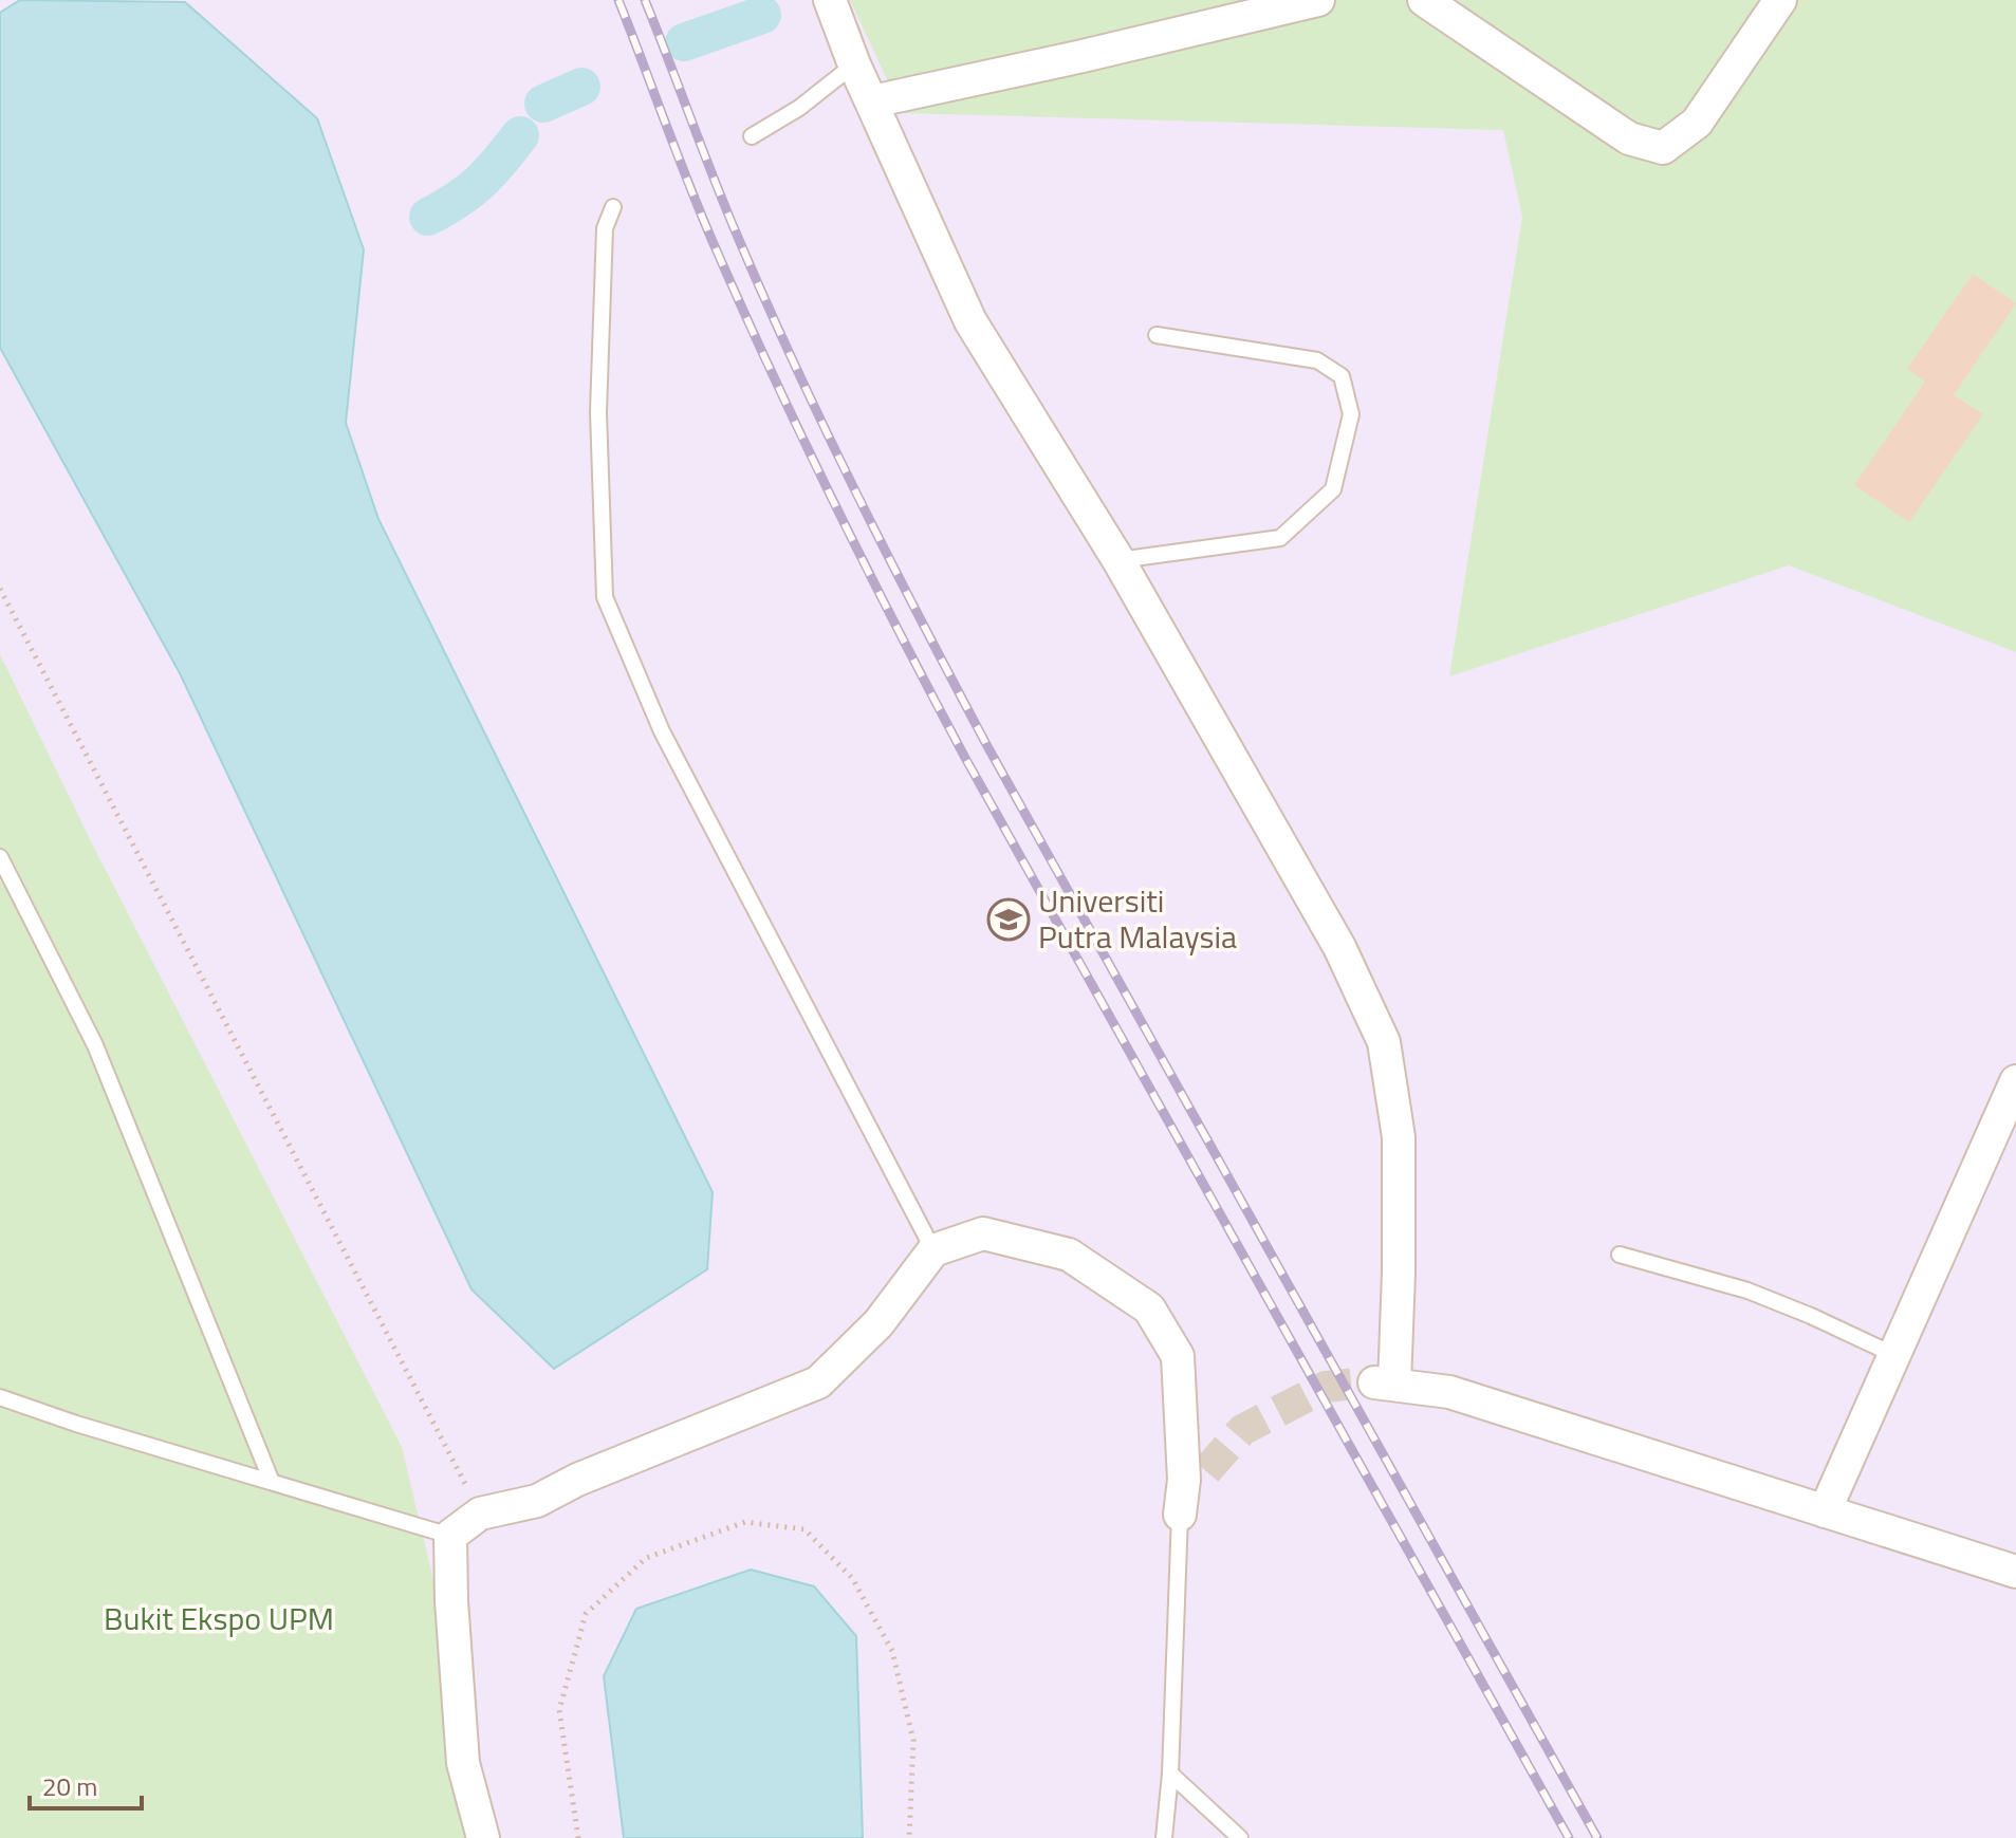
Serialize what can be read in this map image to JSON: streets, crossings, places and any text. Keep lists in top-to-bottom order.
{
  "parks": ["Bukit Ekspo UPM"],
  "places": {
    "school or university": ["Universiti Putra Malaysia"]
  },
  "scale_bar": "20 m"
}
